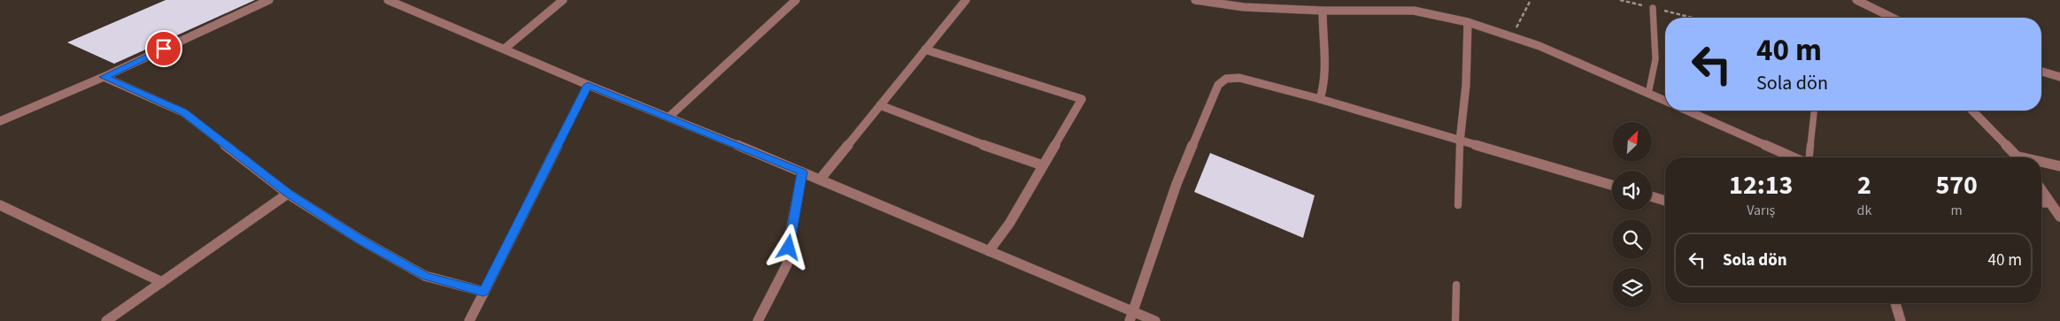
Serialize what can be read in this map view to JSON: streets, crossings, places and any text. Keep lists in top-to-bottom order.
{
  "north": "top right",
  "page": {
    "turn": ["40 m", "Sola dön"],
    "eta": [
      "12:13",
      "Varış",
      "2",
      "dk",
      "570",
      "m"
    ],
    "list": [
      {
        "name": "Sola dön",
        "value": "40 m"
      }
    ]
  }
}
